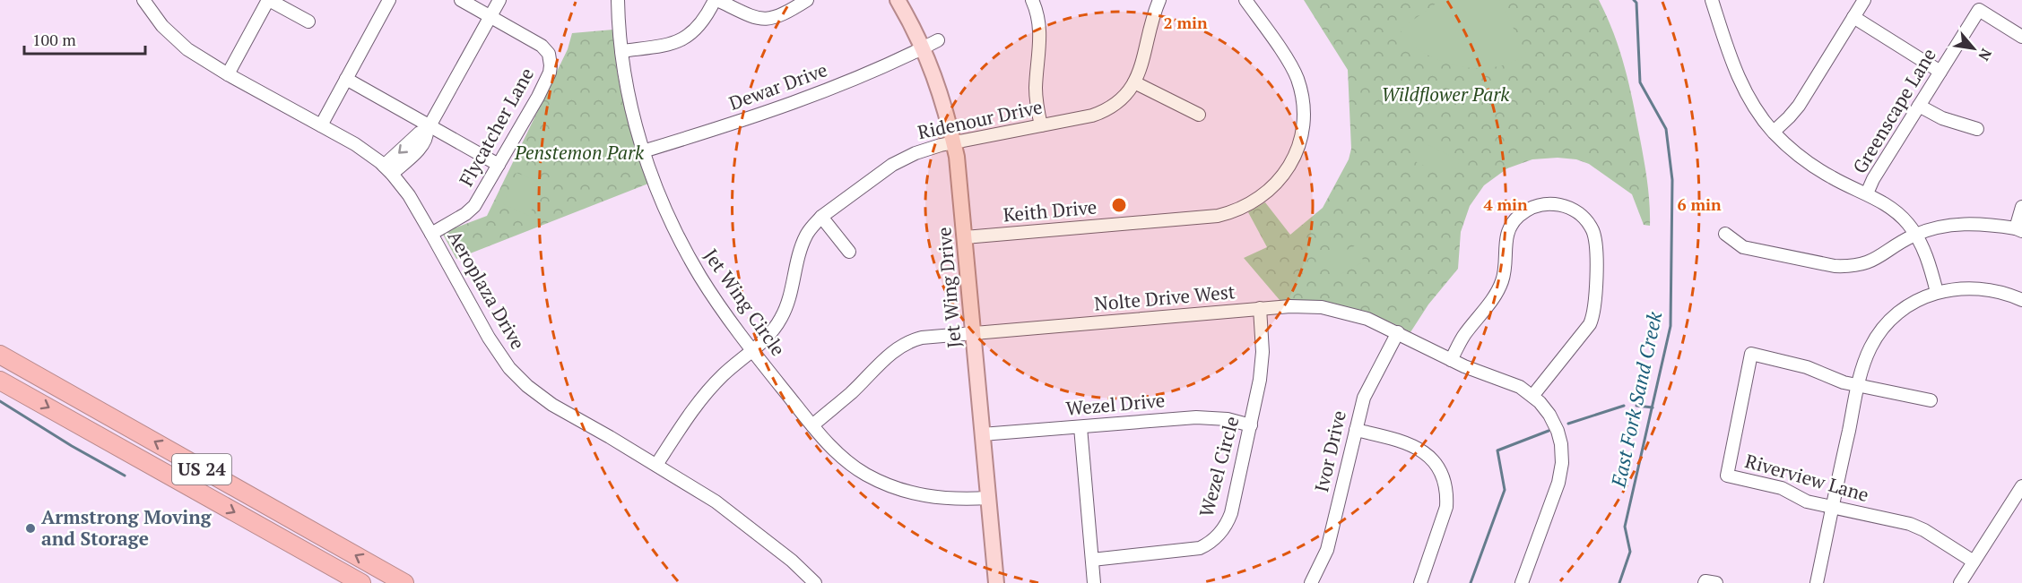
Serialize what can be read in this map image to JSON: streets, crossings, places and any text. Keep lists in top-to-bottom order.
{
  "streets": {
    "highway": ["US 24"],
    "main road": ["Jet Wing Drive"],
    "street": [
      "Dewar Drive",
      "Greenscape Lane",
      "Ridenour Drive",
      "Flycatcher Lane",
      "Keith Drive",
      "Aeroplaza Drive",
      "Nolte Drive West",
      "Jet Wing Circle",
      "Wezel Drive",
      "Ivor Drive",
      "Wezel Circle",
      "Riverview Lane"
    ]
  },
  "crossings": [
    ["Dewar Drive", "Jet Wing Drive"],
    ["Dewar Drive", "Jet Wing Circle"],
    ["Ridenour Drive", "Jet Wing Drive"],
    ["Ridenour Drive", "Aeroplaza Drive"],
    ["Ridenour Drive", "Jet Wing Circle"],
    ["Flycatcher Lane", "Aeroplaza Drive"],
    ["Keith Drive", "Jet Wing Drive"],
    ["Jet Wing Drive", "Nolte Drive West"],
    ["Jet Wing Drive", "Jet Wing Circle"],
    ["Jet Wing Drive", "Wezel Drive"],
    ["Nolte Drive West", "Jet Wing Circle"],
    ["Nolte Drive West", "Ivor Drive"],
    ["Nolte Drive West", "Wezel Circle"],
    ["Wezel Drive", "Wezel Circle"]
  ],
  "water": ["East Fork Sand Creek"],
  "parks": ["Wildflower Park", "Penstemon Park"],
  "places": ["Armstrong Moving and Storage"],
  "scale_bar": "100 m",
  "north": "bottom right",
  "rings": ["2 min", "4 min", "6 min"]
}
